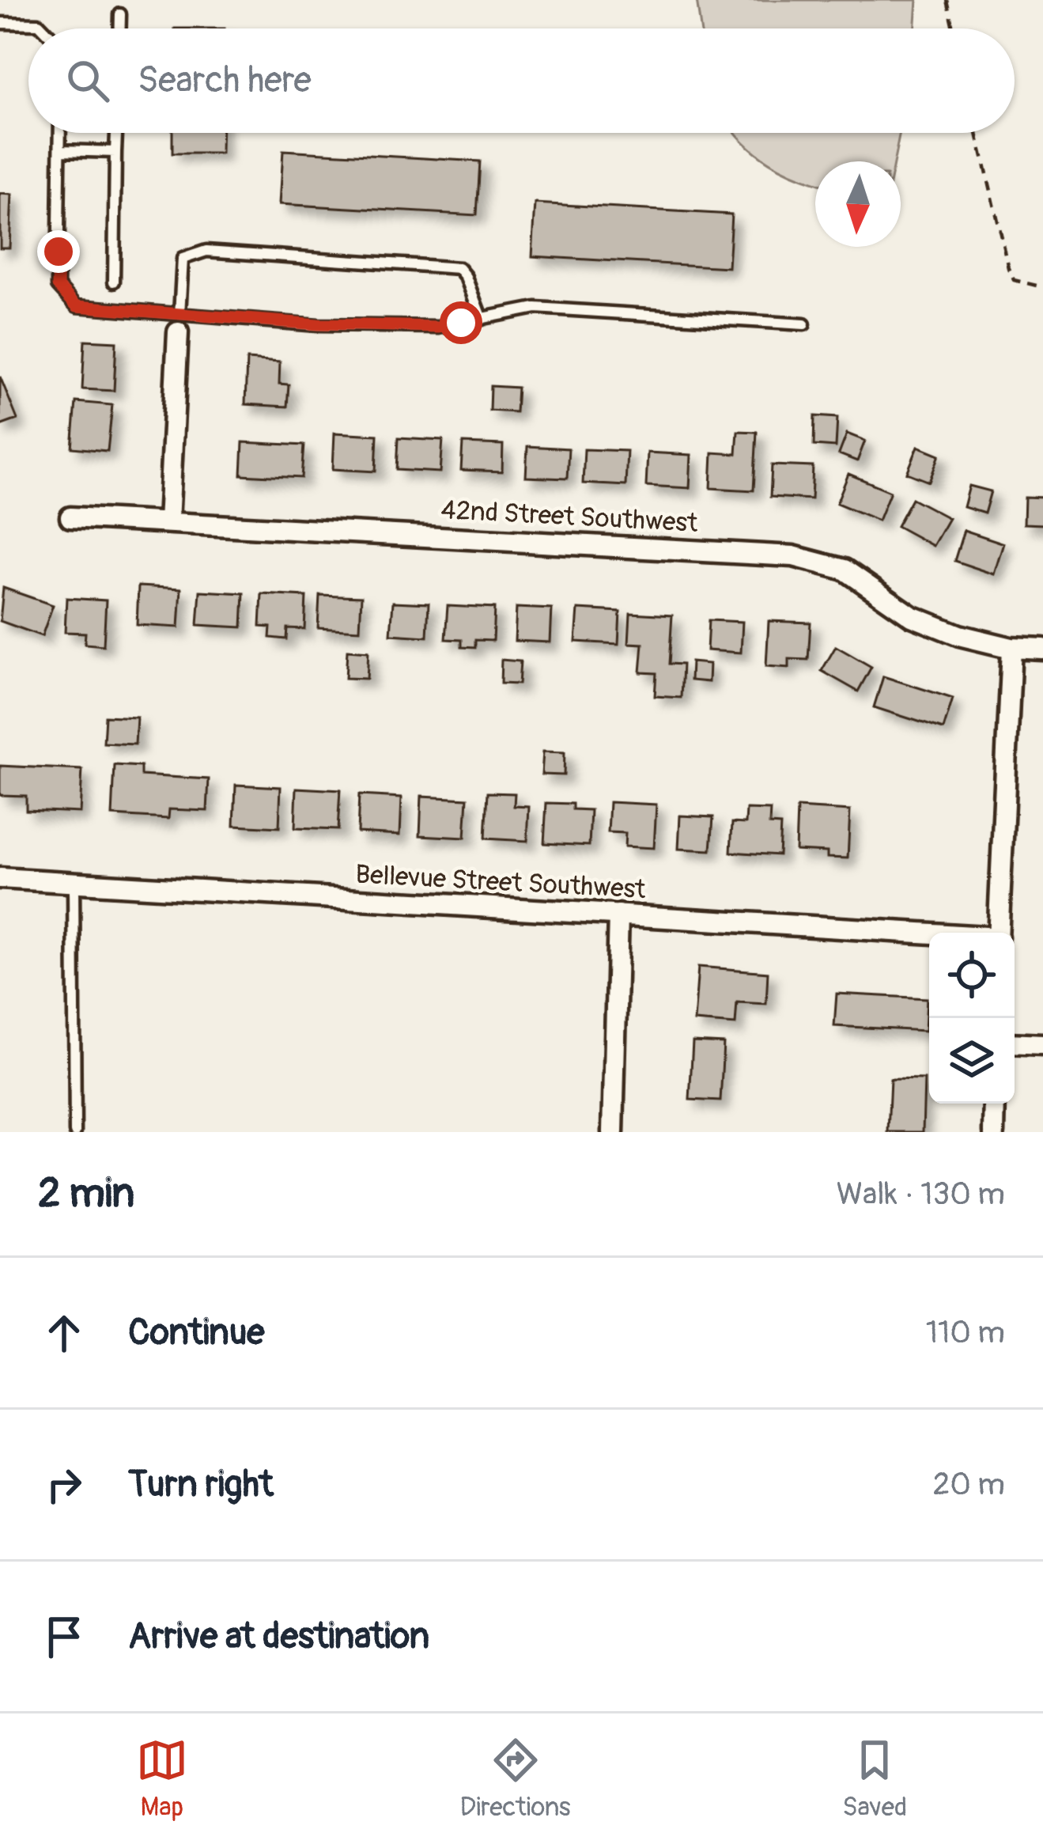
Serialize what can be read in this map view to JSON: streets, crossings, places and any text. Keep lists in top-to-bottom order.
{
  "streets": {
    "street": ["42nd Street Southwest", "Bellevue Street Southwest"]
  },
  "north": "bottom",
  "page": {
    "search": "Search here",
    "heading": ["2 min", "Walk · 130 m"],
    "list": [
      ["Continue", "110 m"],
      ["Turn right", "20 m"],
      "Arrive at destination"
    ],
    "nav": ["Map", "Directions", "Saved"]
  }
}
